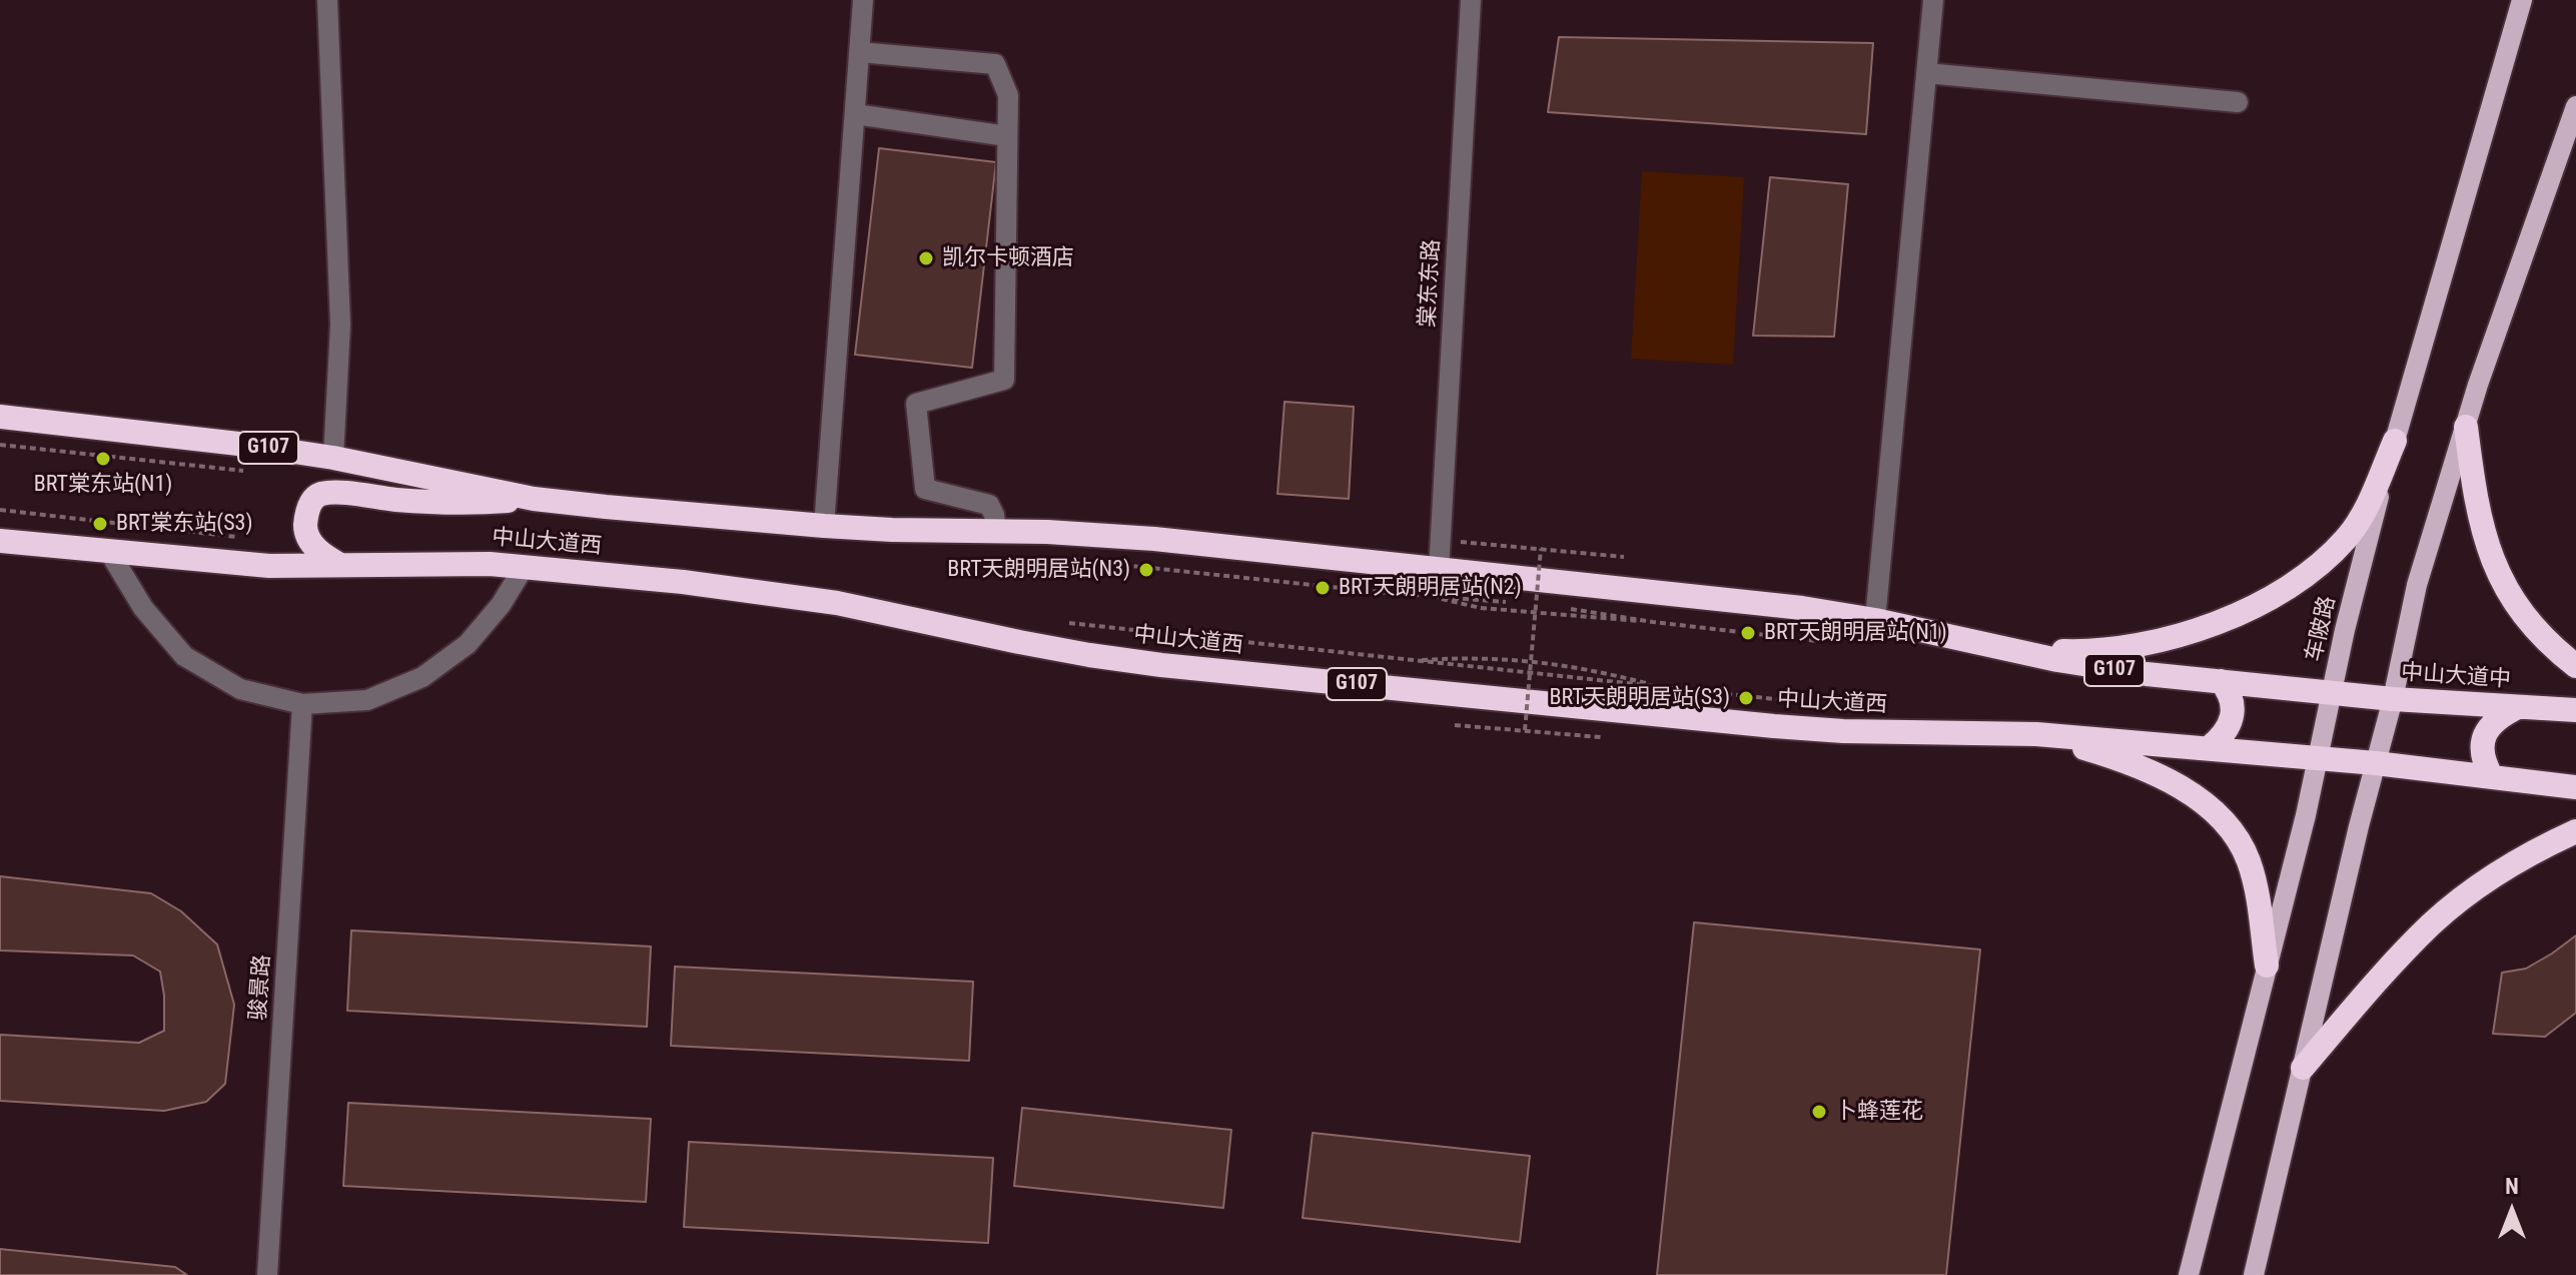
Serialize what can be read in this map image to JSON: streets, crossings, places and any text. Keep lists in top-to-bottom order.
{
  "streets": {
    "highway": ["G107", "中山大道西", "中山大道中"],
    "main road": ["车陂路"],
    "street": ["棠东东路", "骏景路"]
  },
  "crossings": [
    ["棠东东路", "中山大道西"],
    ["G107", "中山大道西"],
    ["中山大道西", "车陂路"],
    ["中山大道西", "中山大道中"],
    ["车陂路", "中山大道中"]
  ],
  "places": [
    "凯尔卡顿酒店",
    "BRT棠东站(N1)",
    "BRT棠东站(S3)",
    "BRT天朗明居站(N3)",
    "BRT天朗明居站(N2)",
    "BRT天朗明居站(N1)",
    "BRT天朗明居站(S3)",
    "卜蜂莲花"
  ],
  "north": "top"
}
